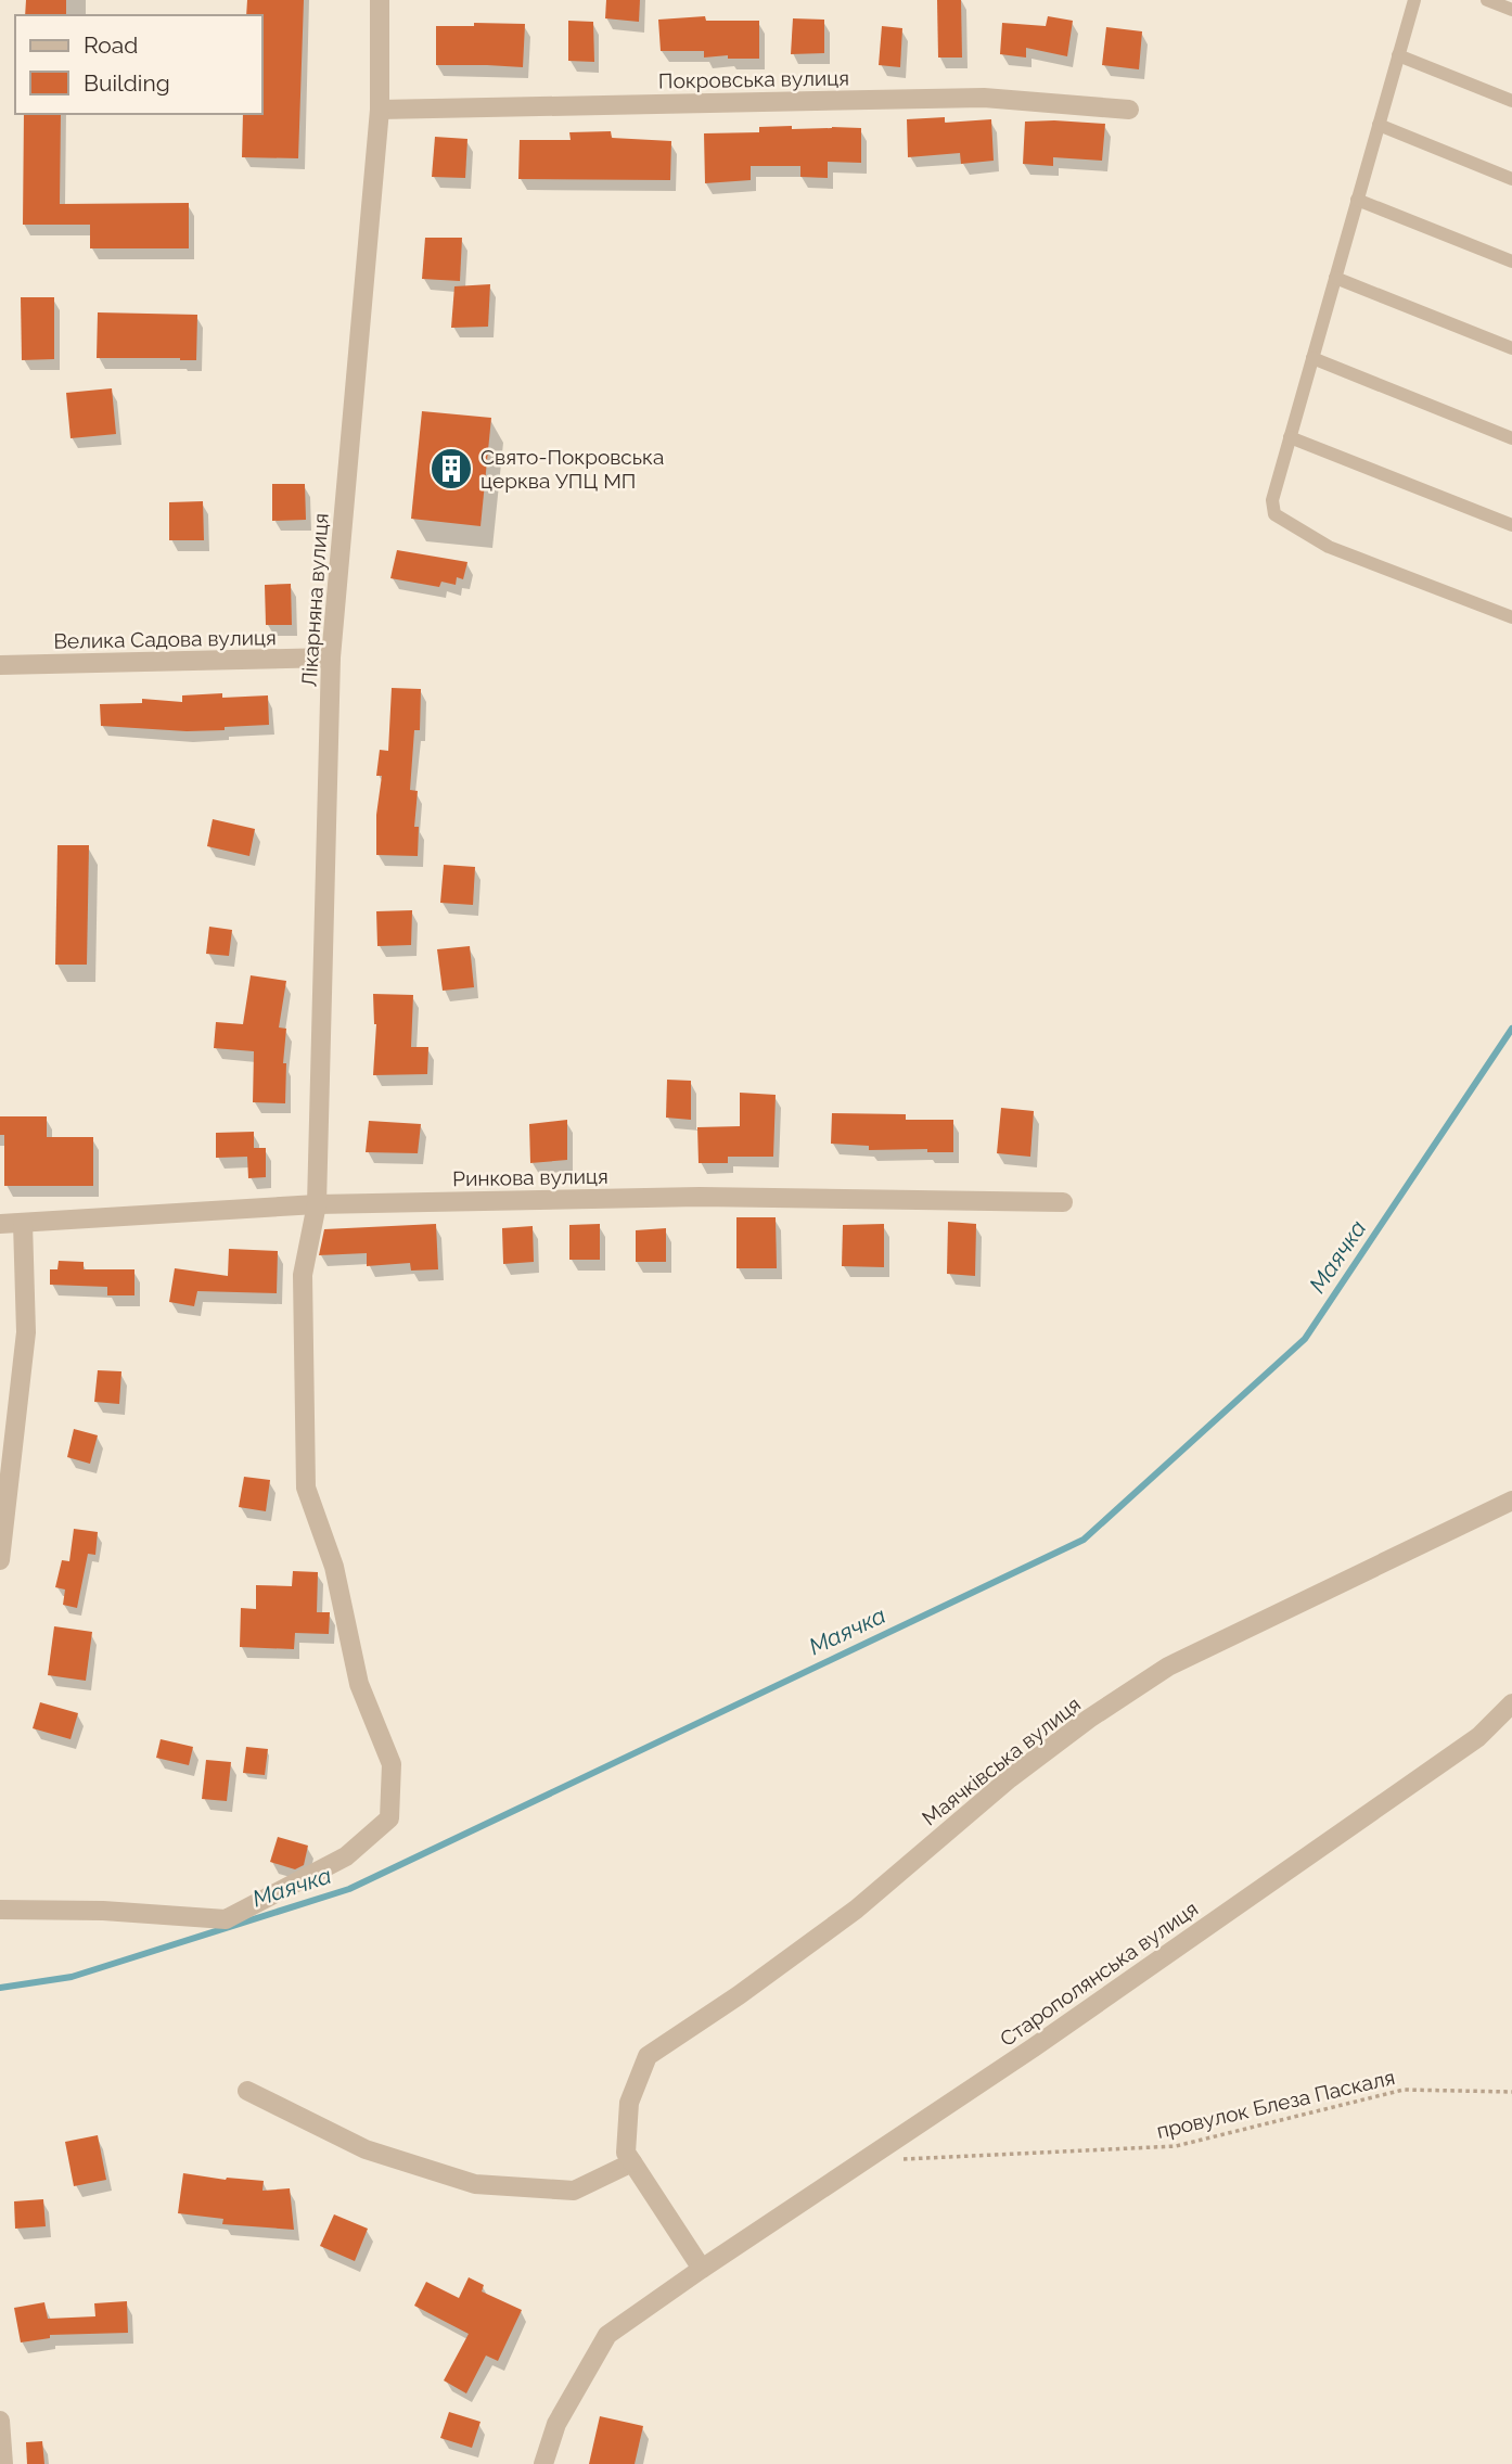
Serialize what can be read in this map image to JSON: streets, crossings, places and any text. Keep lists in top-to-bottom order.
{
  "streets": {
    "street": [
      "Покровська вулиця",
      "Лікарняна вулиця",
      "Велика Садова вулиця",
      "Ринкова вулиця",
      "Маячківська вулиця",
      "Старополянська вулиця"
    ],
    "path": ["провулок Блеза Паскаля"]
  },
  "crossings": [
    ["Покровська вулиця", "Лікарняна вулиця"],
    ["Лікарняна вулиця", "Велика Садова вулиця"],
    ["Лікарняна вулиця", "Ринкова вулиця"],
    ["Старополянська вулиця", "провулок Блеза Паскаля"]
  ],
  "water": ["Маячка"],
  "places": {
    "building": ["Свято-Покровська церква УПЦ МП"]
  },
  "legend": ["Road", "Building"]
}
